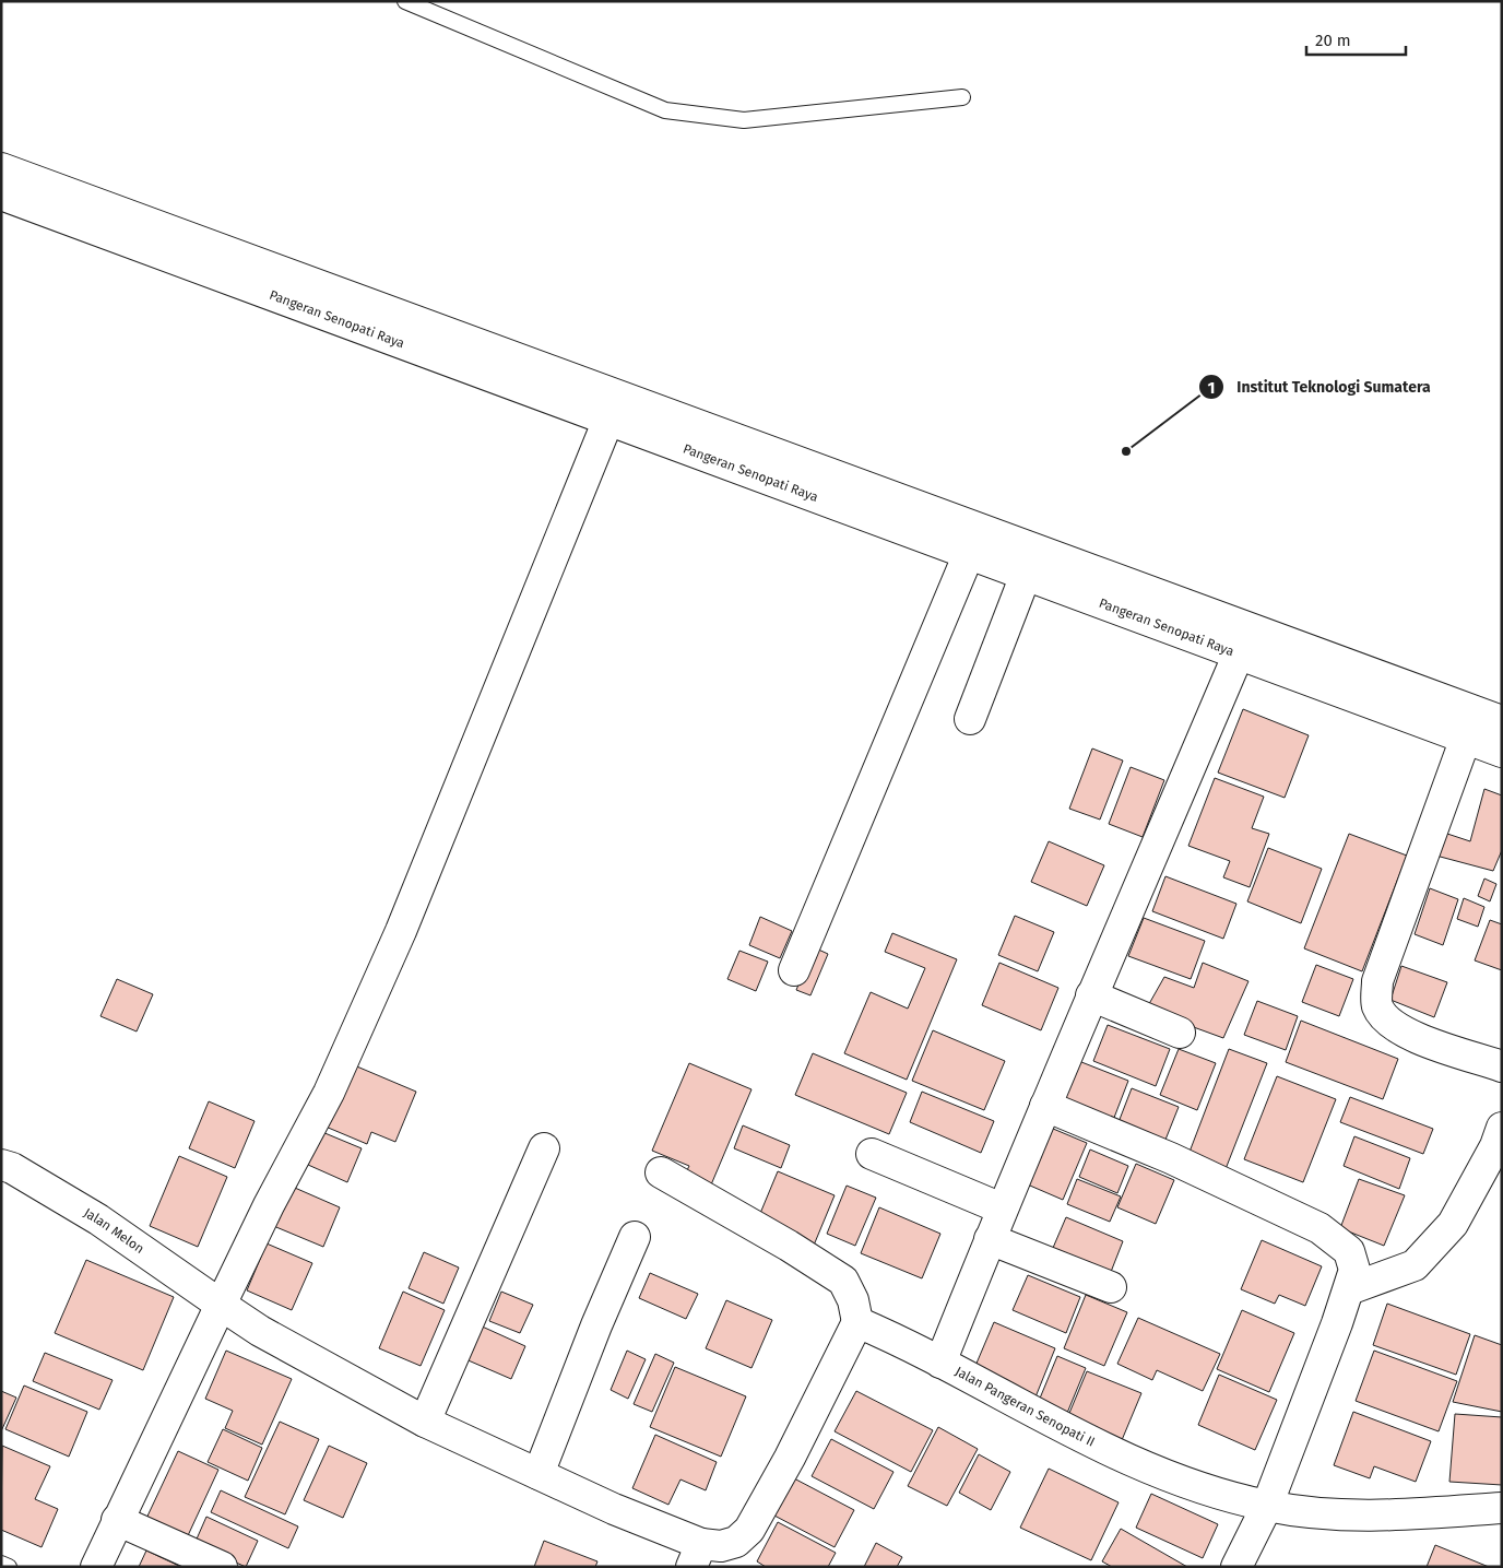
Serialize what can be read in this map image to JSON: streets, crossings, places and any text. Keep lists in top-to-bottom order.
{
  "streets": {
    "street": ["Pangeran Senopati Raya", "Jalan Melon", "Jalan Pangeran Senopati II"]
  },
  "places": ["Institut Teknologi Sumatera"],
  "scale_bar": "20 m"
}
